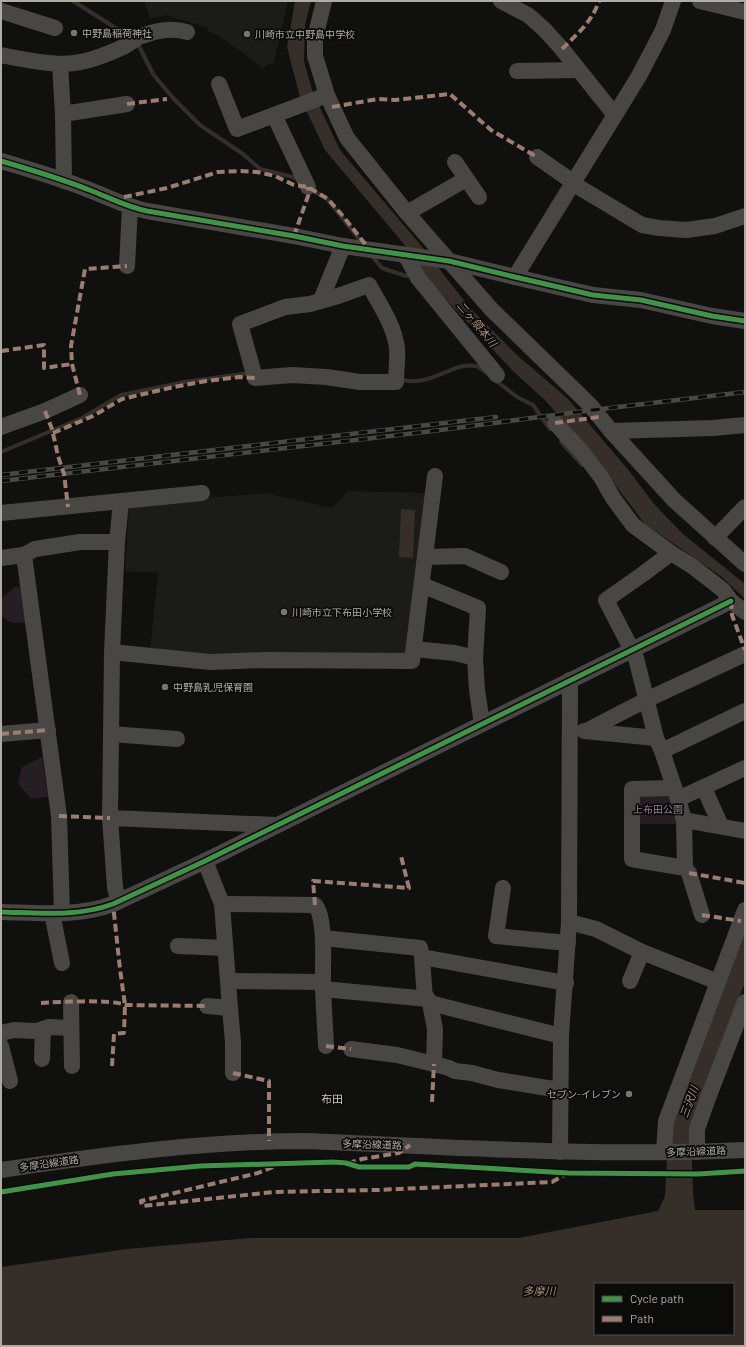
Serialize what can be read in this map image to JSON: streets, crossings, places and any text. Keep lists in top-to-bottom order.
{
  "streets": {
    "street": ["多摩沿線道路"]
  },
  "districts": ["布田"],
  "water": ["二ヶ領本川", "三沢川", "多摩川"],
  "parks": ["上布田公園"],
  "places": [
    "中野島稲荷神社",
    "川崎市立中野島中学校",
    "川崎市立下布田小学校",
    "中野島乳児保育園",
    "セブン-イレブン"
  ],
  "legend": ["Cycle path", "Path"]
}
